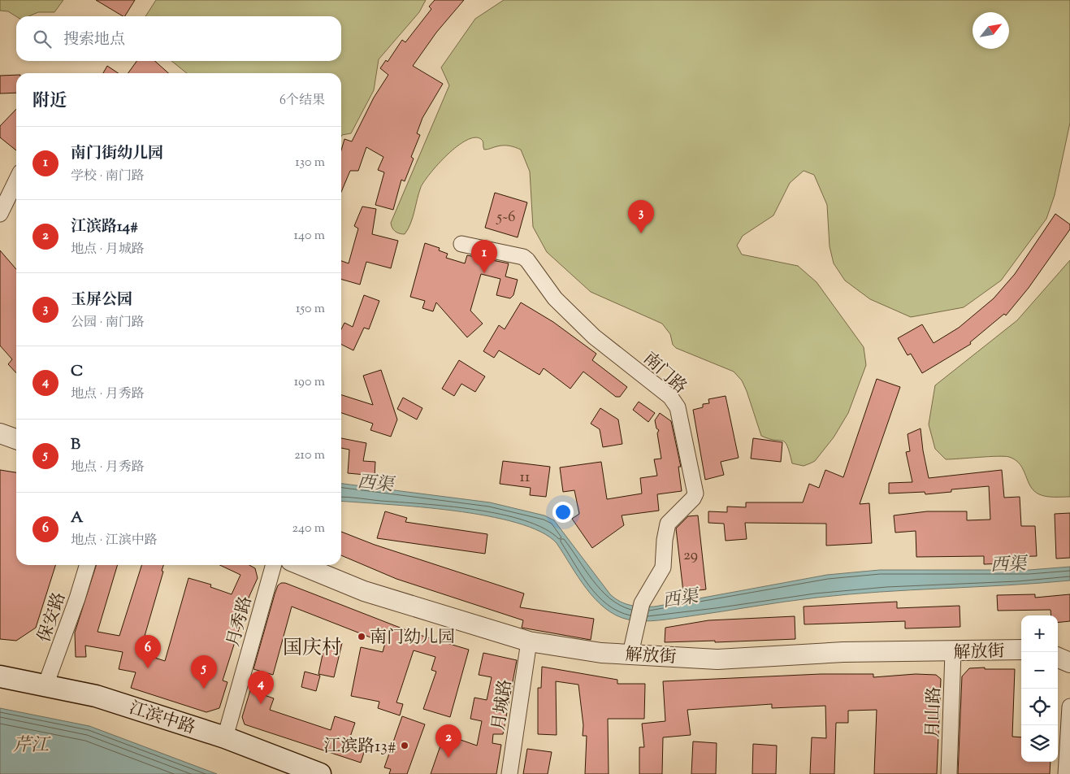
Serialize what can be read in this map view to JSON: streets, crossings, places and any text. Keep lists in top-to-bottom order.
{
  "streets": {
    "main road": ["江滨中路"],
    "street": [
      "南门路",
      "保安路",
      "月秀路",
      "解放街",
      "月城路",
      "月山路"
    ]
  },
  "crossings": [
    ["南门路", "解放街"],
    ["保安路", "江滨中路"],
    ["月秀路", "江滨中路"],
    ["解放街", "月城路"],
    ["解放街", "月山路"]
  ],
  "districts": ["国庆村"],
  "water": ["西渠", "芹江"],
  "places": ["南门幼儿园", "江滨路13#"],
  "house_numbers": ["5~6", "11", "29"],
  "north": "top right",
  "page": {
    "search": "搜索地点",
    "heading": ["附近", "6个结果"],
    "list": [
      {
        "mark": "1",
        "name": "南门街幼儿园",
        "note": "学校 · 南门路",
        "value": "130 m"
      },
      {
        "mark": "2",
        "name": "江滨路14#",
        "note": "地点 · 月城路",
        "value": "140 m"
      },
      {
        "mark": "3",
        "name": "玉屏公园",
        "note": "公园 · 南门路",
        "value": "150 m"
      },
      {
        "mark": "4",
        "name": "C",
        "note": "地点 · 月秀路",
        "value": "190 m"
      },
      {
        "mark": "5",
        "name": "B",
        "note": "地点 · 月秀路",
        "value": "210 m"
      },
      {
        "mark": "6",
        "name": "A",
        "note": "地点 · 江滨中路",
        "value": "240 m"
      }
    ],
    "pins": [
      "3",
      "1",
      "6",
      "5",
      "4",
      "2"
    ],
    "map_buttons": ["+", "−"]
  }
}
